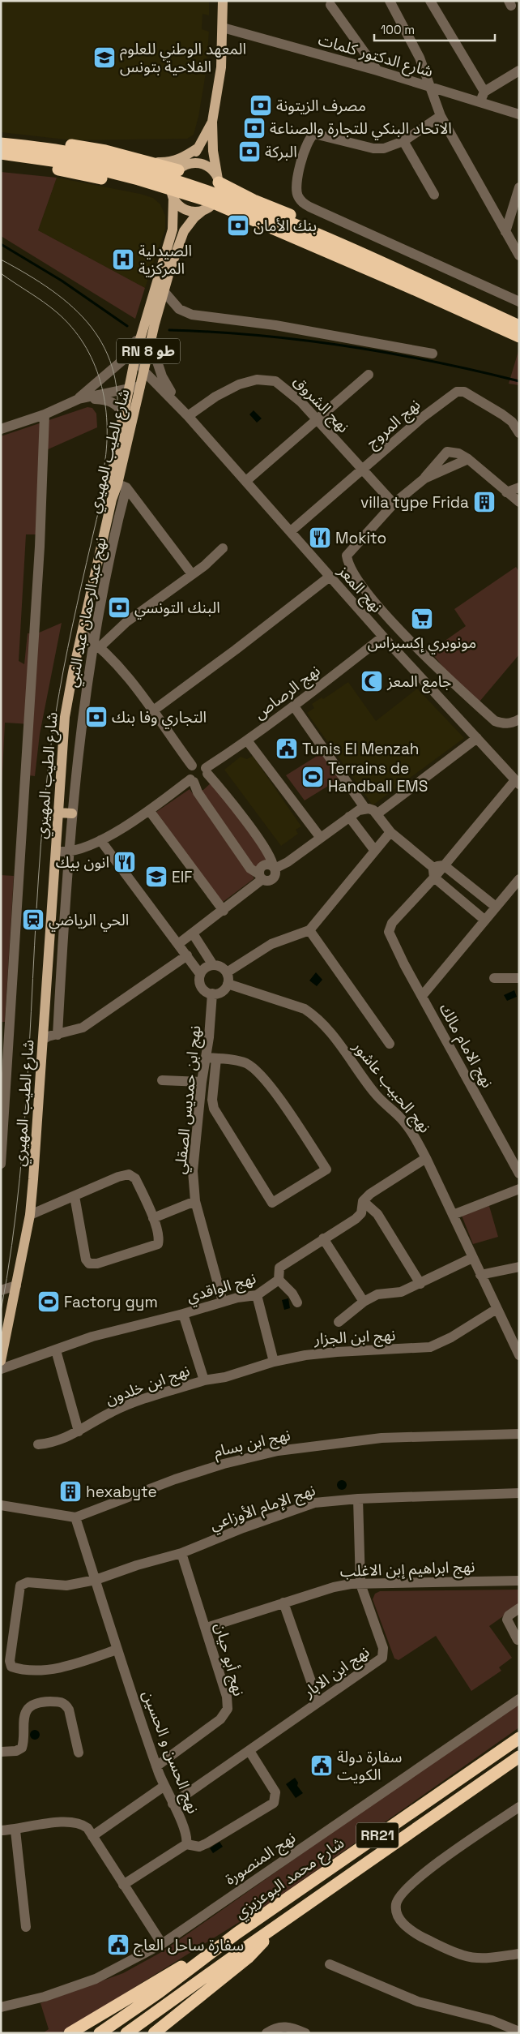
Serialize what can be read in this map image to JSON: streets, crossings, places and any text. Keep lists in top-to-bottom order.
{
  "streets": {
    "highway": ["RR21", "شارع محمد البوعزيزي"],
    "main road": ["RN 8 طو", "شارع الطيب المهيري"],
    "street": [
      "شارع الدكتور كلمات",
      "نهج الشروق",
      "نهج المروج",
      "نهج المعز",
      "نهج عبدالرحمان عبد النبي",
      "نهج الرصاص",
      "نهج الامام مالك",
      "نهج الحبيب عاشور",
      "نهج ابن حمديس الصقلي",
      "نهج الواقدي",
      "نهج ابن الجزار",
      "نهج ابن خلدون",
      "نهج ابن بسام",
      "نهج الإمام الأوزاعي",
      "نهج ابراهيم إبن الاغلب",
      "نهج أبو حيان",
      "نهج ابن الابار",
      "نهج الحسن و الحسين",
      "نهج المنصورة"
    ]
  },
  "crossings": [
    ["نهج الشروق", "نهج المروج"],
    ["نهج الشروق", "نهج المعز"],
    ["نهج المروج", "نهج المعز"],
    ["شارع الطيب المهيري", "نهج المعز"],
    ["شارع الطيب المهيري", "نهج عبدالرحمان عبد النبي"],
    ["شارع الطيب المهيري", "نهج الرصاص"],
    ["نهج المعز", "نهج الرصاص"],
    ["نهج عبدالرحمان عبد النبي", "نهج الرصاص"],
    ["نهج الحبيب عاشور", "نهج ابن حمديس الصقلي"],
    ["نهج الحبيب عاشور", "نهج الواقدي"],
    ["نهج الحبيب عاشور", "نهج ابن الجزار"],
    ["نهج ابن حمديس الصقلي", "نهج الواقدي"],
    ["نهج الواقدي", "نهج ابن خلدون"],
    ["نهج ابن الجزار", "نهج ابن خلدون"],
    ["نهج ابن بسام", "نهج الحسن و الحسين"],
    ["نهج الإمام الأوزاعي", "نهج أبو حيان"],
    ["نهج الإمام الأوزاعي", "نهج ابن الابار"],
    ["نهج الإمام الأوزاعي", "نهج الحسن و الحسين"],
    ["نهج ابراهيم إبن الاغلب", "نهج أبو حيان"],
    ["نهج ابراهيم إبن الاغلب", "نهج ابن الابار"],
    ["نهج أبو حيان", "نهج الحسن و الحسين"],
    ["نهج ابن الابار", "نهج الحسن و الحسين"]
  ],
  "places": {
    "school or university": ["المعهد الوطني للعلوم الفلاحية بتونس", "EIF"],
    "bank": [
      "مصرف الزيتونة",
      "الاتحاد البنكي للتجارة والصناعة",
      "البركة",
      "بنك الأمان",
      "البنك التونسي",
      "التجاري وفا بنك"
    ],
    "hospital": ["الصيدلية المركزية"],
    "building": ["villa type Frida", "hexabyte"],
    "restaurant": ["Mokito", "انون بيك"],
    "supermarket": ["مونوبري إكسبراس"],
    "mosque": ["جامع المعز"],
    "public building": ["Tunis El Menzah", "سفارة دولة الكويت", "سفارة ساحل العاج"],
    "sports": ["Terrains de Handball EMS", "Factory gym"],
    "station": ["الحي الرياضي"]
  },
  "scale_bar": "100 m"
}
